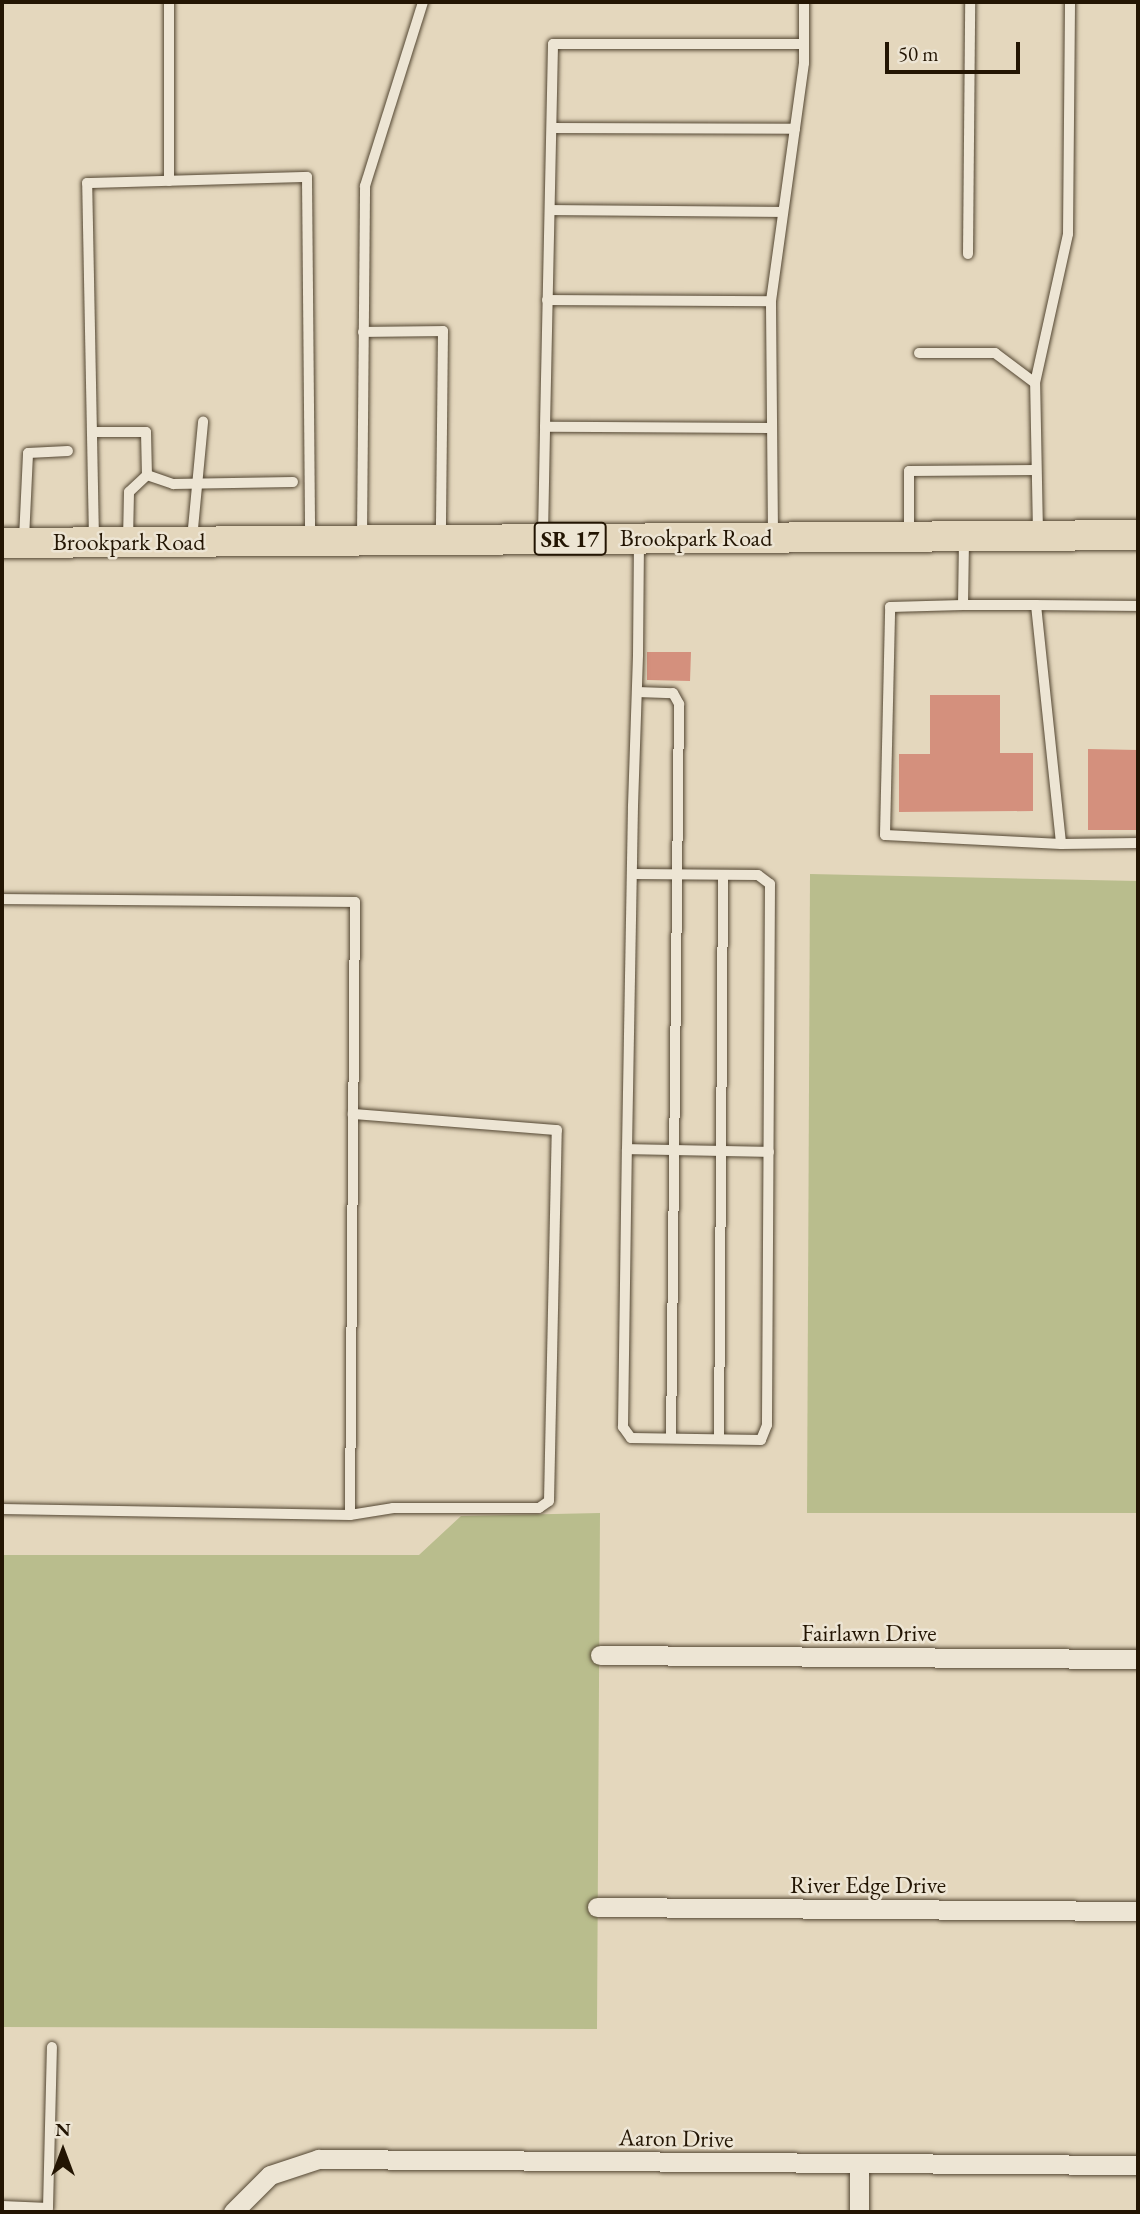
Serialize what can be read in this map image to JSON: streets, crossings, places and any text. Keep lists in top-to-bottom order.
{
  "streets": {
    "main road": ["Brookpark Road", "SR 17"],
    "street": ["Fairlawn Drive", "River Edge Drive", "Aaron Drive"]
  },
  "scale_bar": "50 m",
  "north": "top"
}
